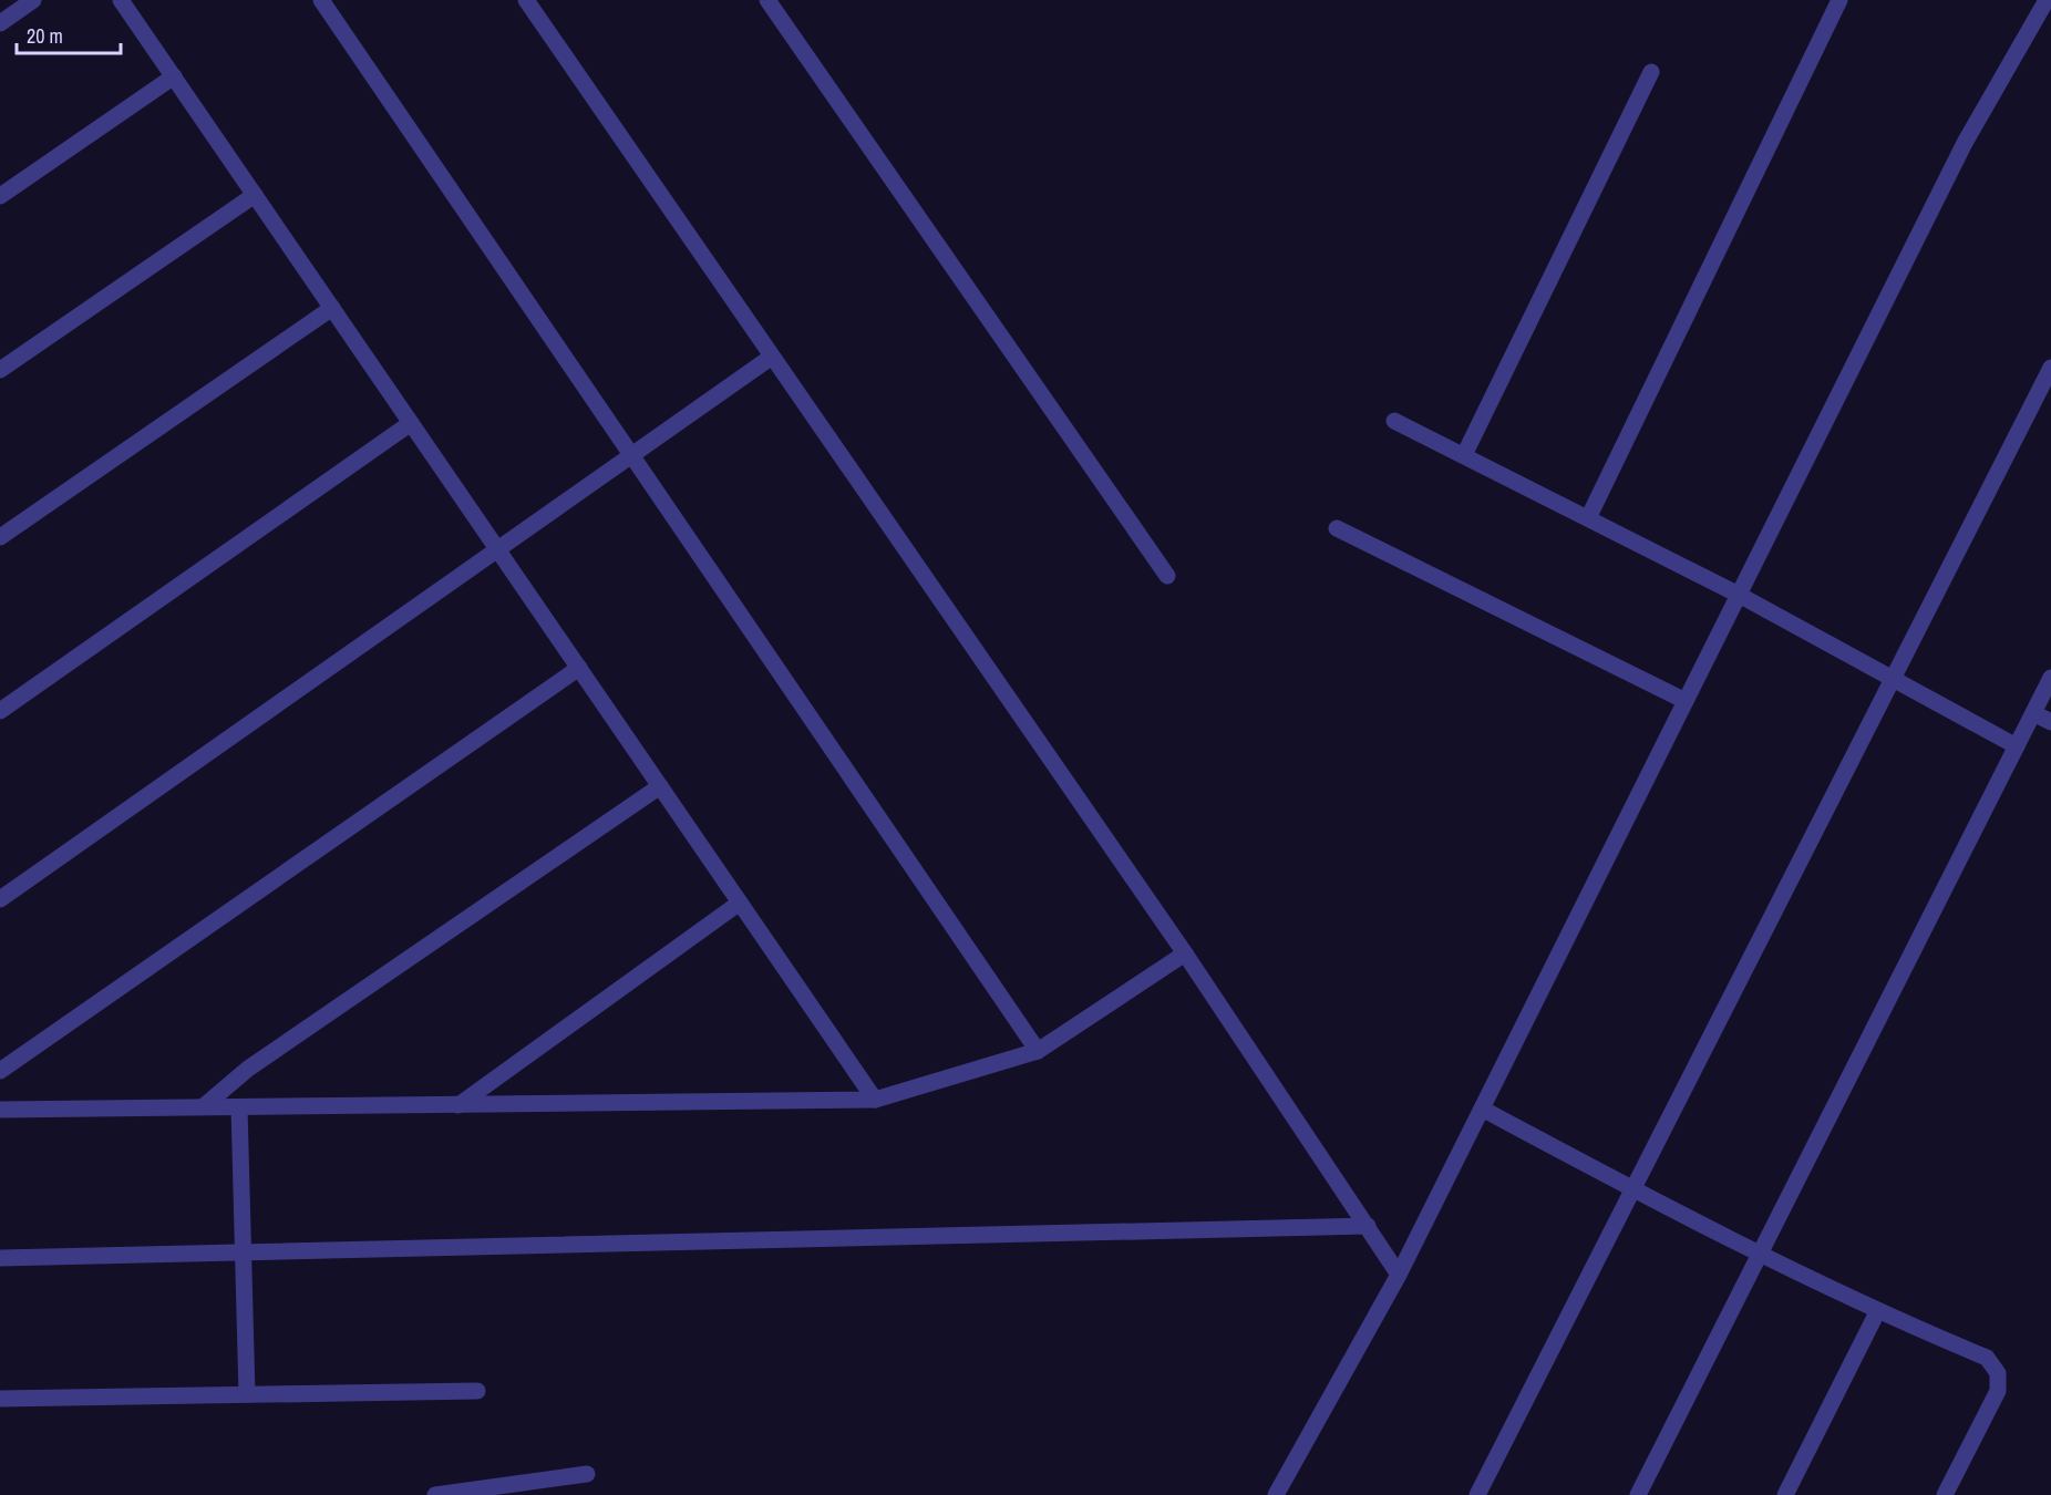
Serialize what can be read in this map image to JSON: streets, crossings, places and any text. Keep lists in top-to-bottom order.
{
  "scale_bar": "20 m"
}
